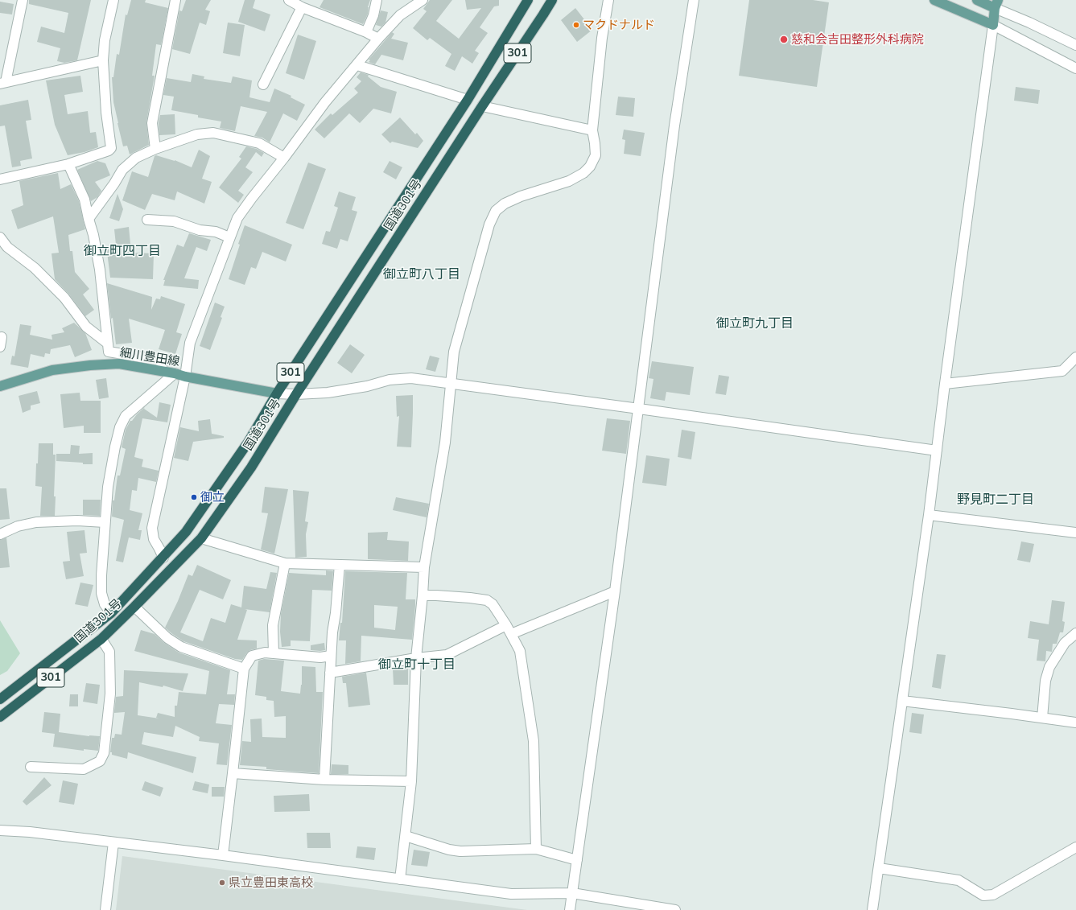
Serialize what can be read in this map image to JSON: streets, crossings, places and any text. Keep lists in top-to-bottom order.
{
  "streets": {
    "highway": ["301", "国道301号"],
    "main road": ["細川豊田線"]
  },
  "crossings": [
    ["国道301号", "細川豊田線"]
  ],
  "districts": [
    "御立町四丁目",
    "御立町八丁目",
    "御立町九丁目",
    "野見町二丁目",
    "御立町十丁目"
  ],
  "places": [
    "マクドナルド",
    "慈和会吉田整形外科病院",
    "御立",
    "県立豊田東高校"
  ]
}
